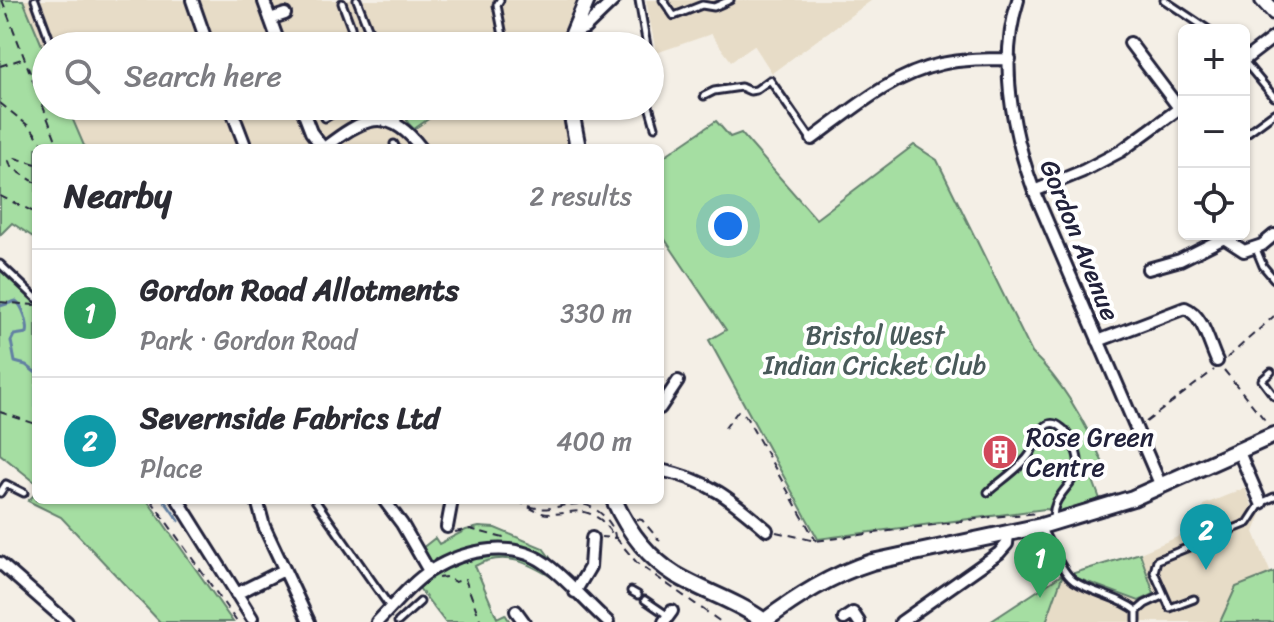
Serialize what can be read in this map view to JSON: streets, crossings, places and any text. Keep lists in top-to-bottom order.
{
  "streets": {
    "street": ["Gordon Avenue"]
  },
  "parks": ["Bristol West Indian Cricket Club"],
  "places": {
    "building": ["Rose Green Centre"]
  },
  "page": {
    "map_buttons": ["+", "−"],
    "search": "Search here",
    "heading": ["Nearby", "2 results"],
    "list": [
      {
        "mark": "1",
        "name": "Gordon Road Allotments",
        "note": "Park · Gordon Road",
        "value": "330 m"
      },
      {
        "mark": "2",
        "name": "Severnside Fabrics Ltd",
        "note": "Place",
        "value": "400 m"
      }
    ],
    "pins": ["2", "1"]
  }
}
